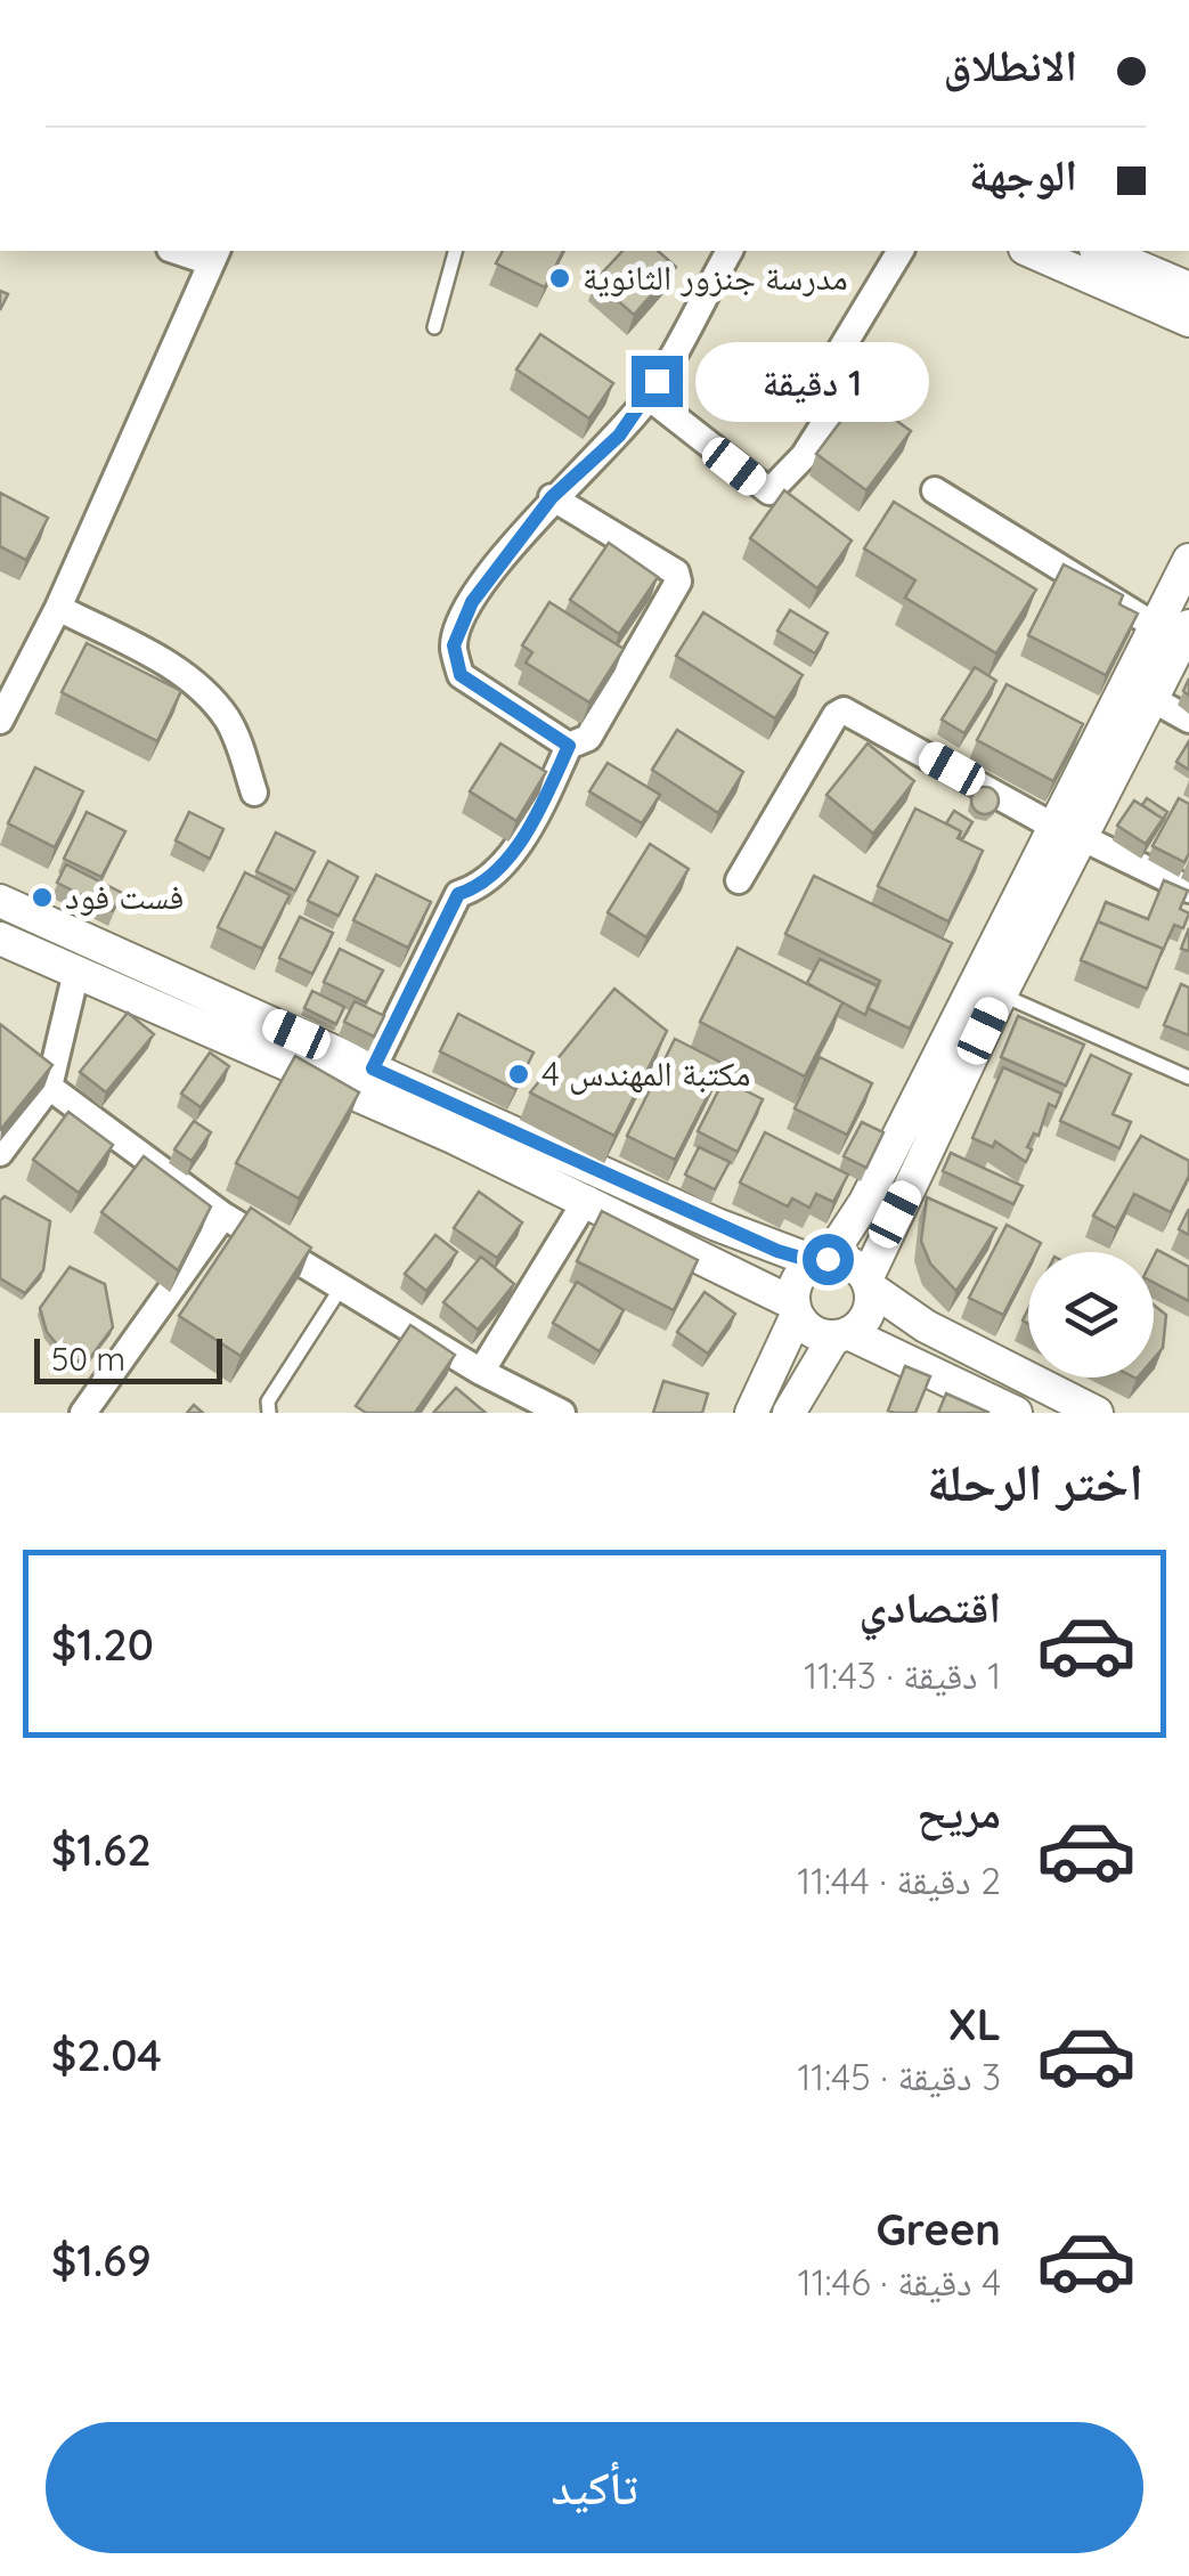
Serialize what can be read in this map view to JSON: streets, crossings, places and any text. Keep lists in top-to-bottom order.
{
  "places": ["مدرسة جنزور الثانوية", "فست فود", "مكتبة المهندس 4"],
  "scale_bar": "50 m",
  "page": {
    "banner": ["الانطلاق", "الوجهة"],
    "bubble": "1 دقيقة",
    "scale": "50 m",
    "heading": "اختر الرحلة",
    "list": [
      {
        "name": "اقتصادي",
        "note": "1 دقيقة · 11:43",
        "value": "$1.20"
      },
      {
        "name": "مريح",
        "note": "2 دقيقة · 11:44",
        "value": "$1.62"
      },
      {
        "name": "XL",
        "note": "3 دقيقة · 11:45",
        "value": "$2.04"
      },
      {
        "name": "Green",
        "note": "4 دقيقة · 11:46",
        "value": "$1.69"
      }
    ],
    "buttons": "تأكيد"
  }
}
